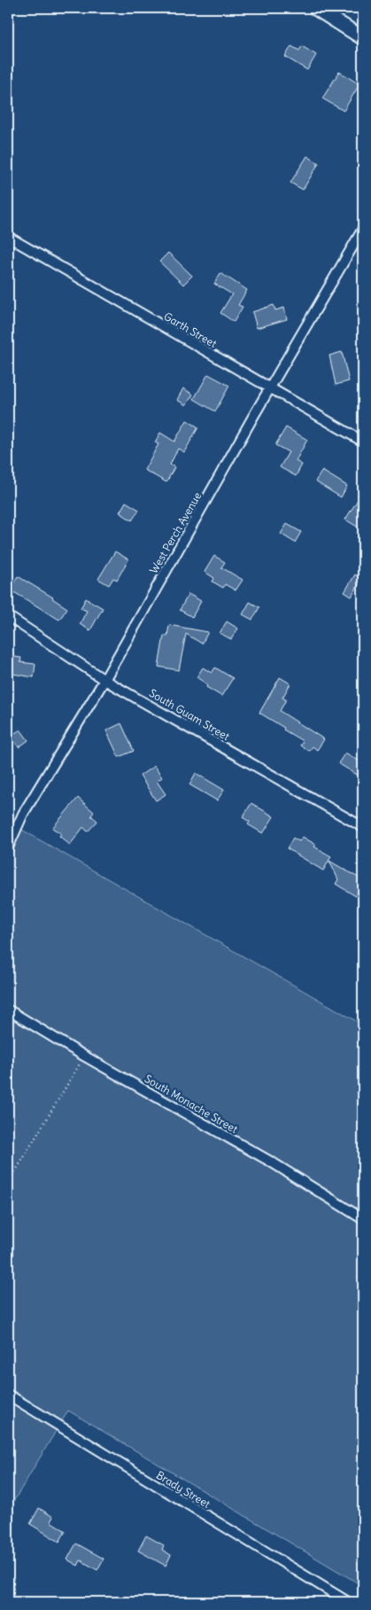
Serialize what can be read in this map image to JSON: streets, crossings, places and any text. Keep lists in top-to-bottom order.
{
  "streets": {
    "street": [
      "Garth Street",
      "West Perch Avenue",
      "South Guam Street",
      "South Monache Street",
      "Brady Street"
    ]
  },
  "crossings": [
    ["Garth Street", "West Perch Avenue"],
    ["West Perch Avenue", "South Guam Street"]
  ]
}
